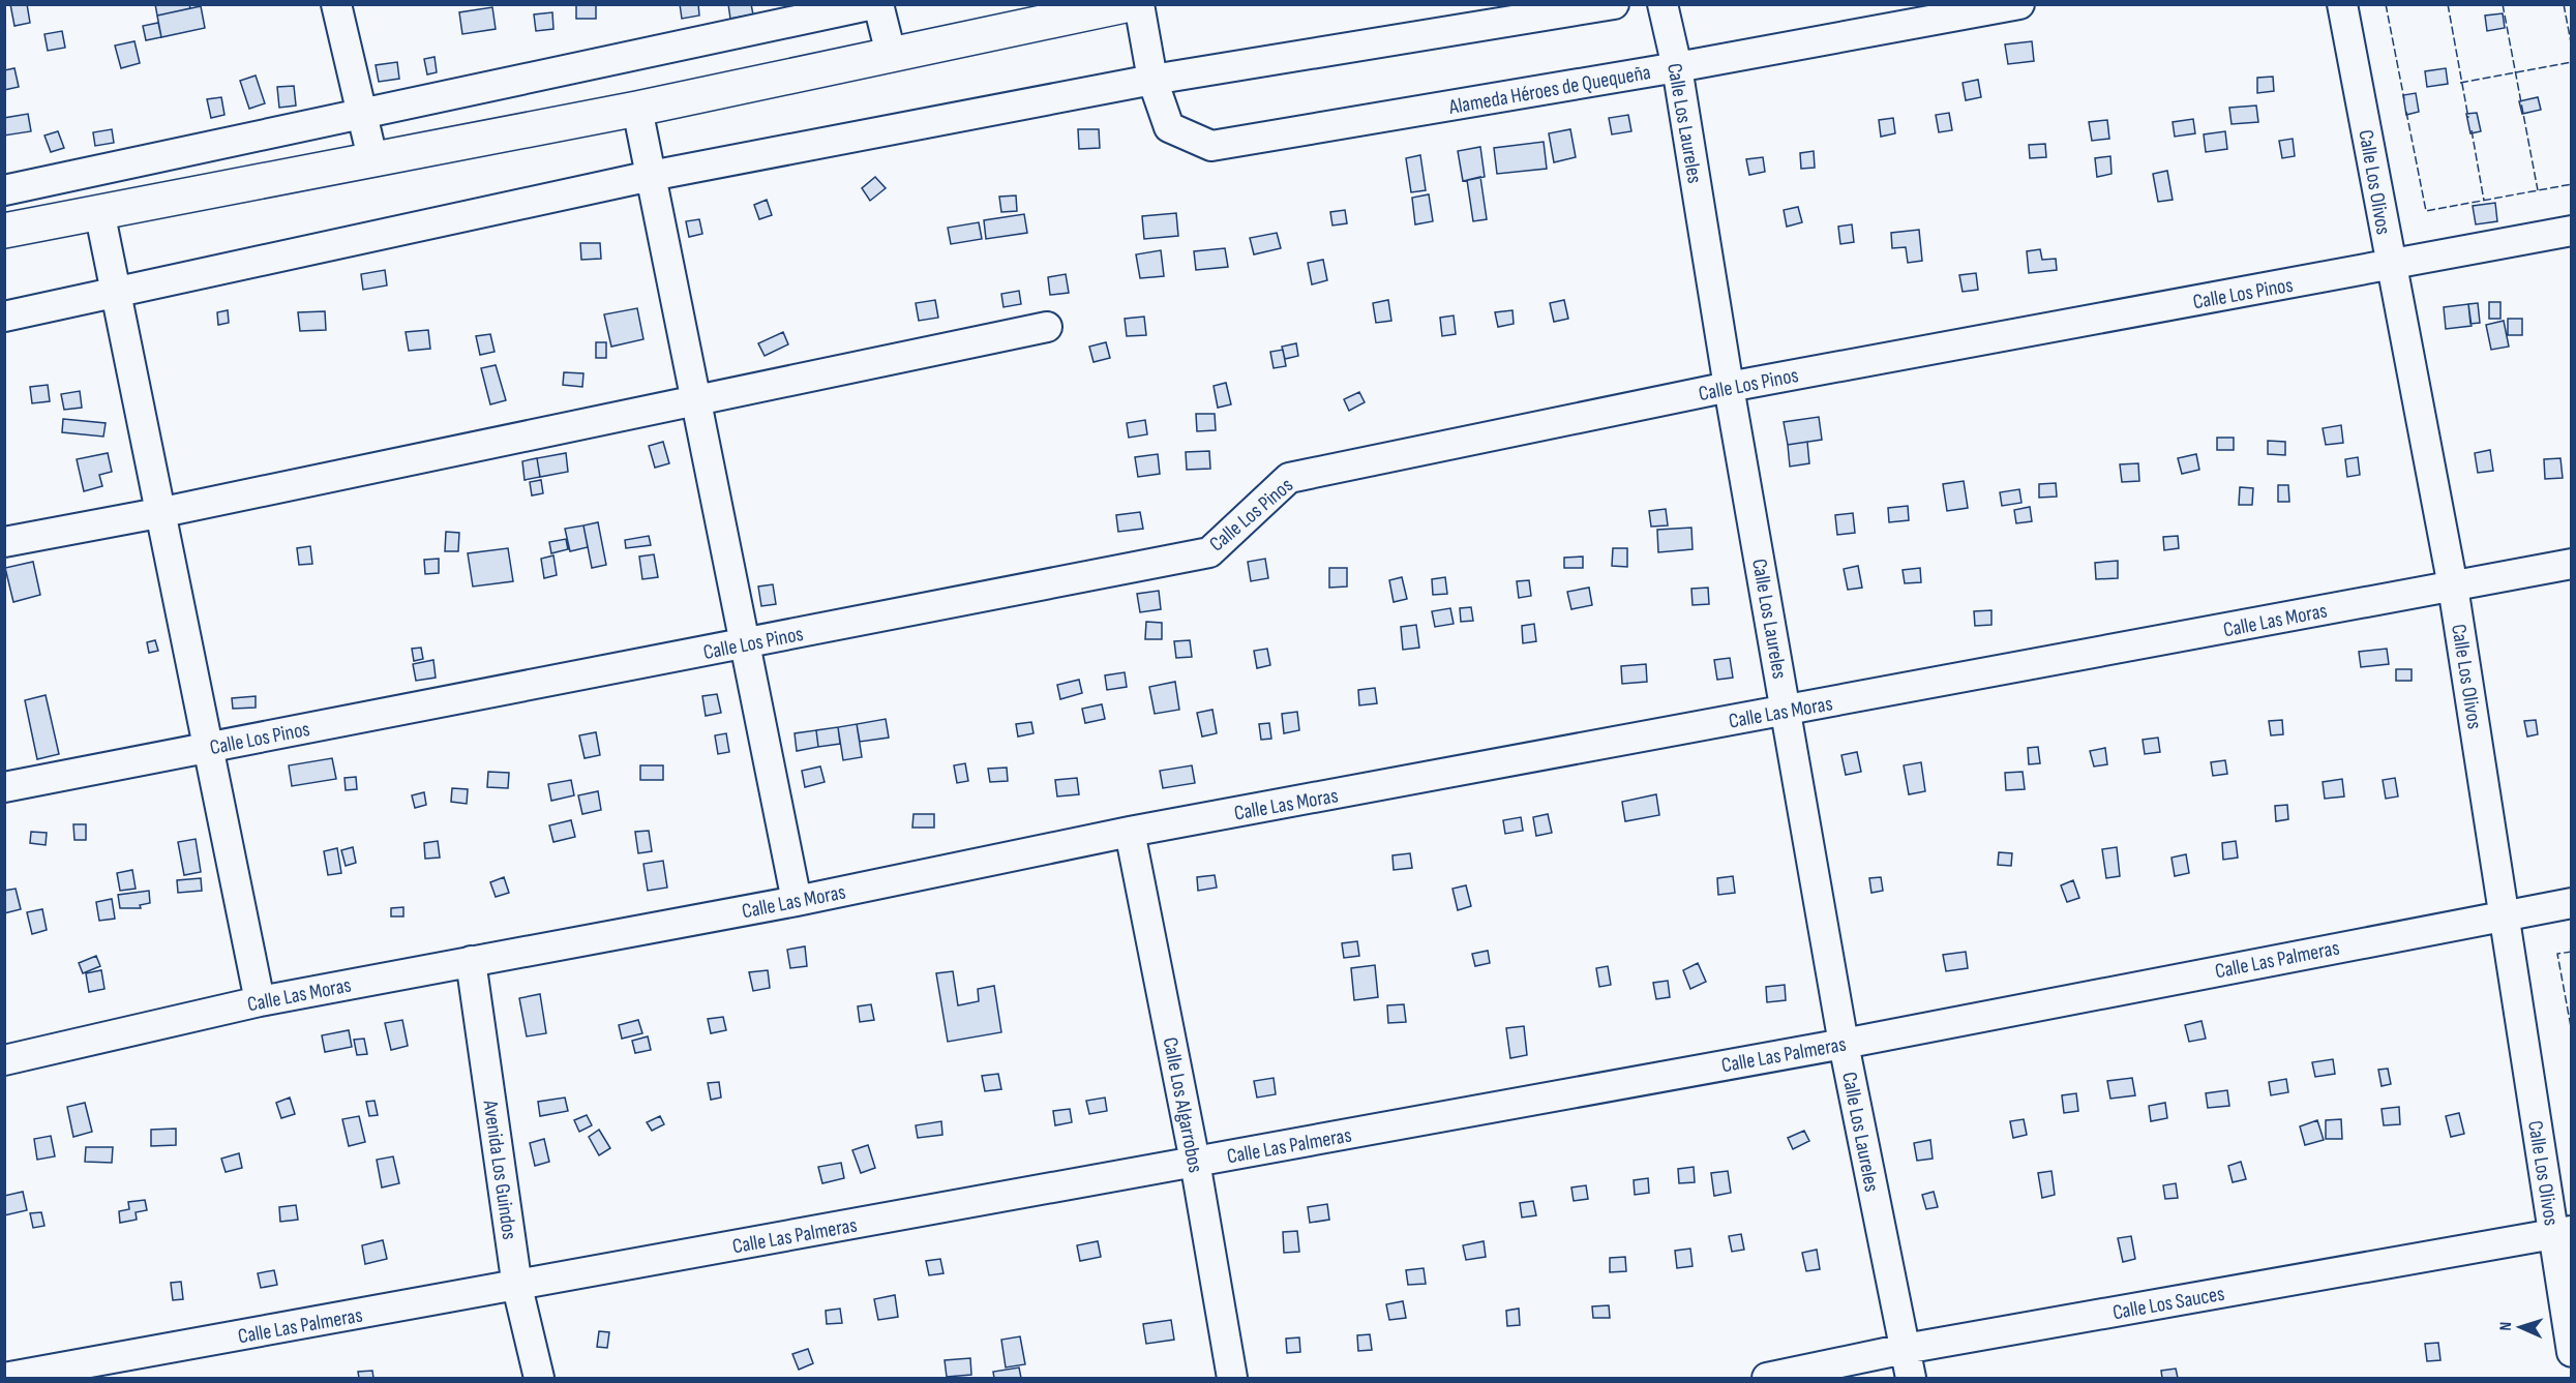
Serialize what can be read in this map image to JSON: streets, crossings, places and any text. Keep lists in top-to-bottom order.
{
  "streets": {
    "street": [
      "Alameda Héroes de Quequeña",
      "Calle Los Laureles",
      "Calle Los Olivos",
      "Calle Los Pinos",
      "Calle Las Moras",
      "Calle Las Palmeras",
      "Calle Los Algarrobos",
      "Avenida Los Guindos",
      "Calle Los Sauces"
    ]
  },
  "crossings": [
    ["Alameda Héroes de Quequeña", "Calle Los Laureles"],
    ["Calle Los Laureles", "Calle Los Pinos"],
    ["Calle Los Laureles", "Calle Las Moras"],
    ["Calle Los Laureles", "Calle Las Palmeras"],
    ["Calle Los Laureles", "Calle Los Sauces"],
    ["Calle Los Olivos", "Calle Los Pinos"],
    ["Calle Los Olivos", "Calle Las Moras"],
    ["Calle Los Olivos", "Calle Las Palmeras"],
    ["Calle Los Olivos", "Calle Los Sauces"],
    ["Calle Las Moras", "Calle Los Algarrobos"],
    ["Calle Las Moras", "Avenida Los Guindos"],
    ["Calle Las Palmeras", "Calle Los Algarrobos"],
    ["Calle Las Palmeras", "Avenida Los Guindos"]
  ],
  "north": "left"
}
